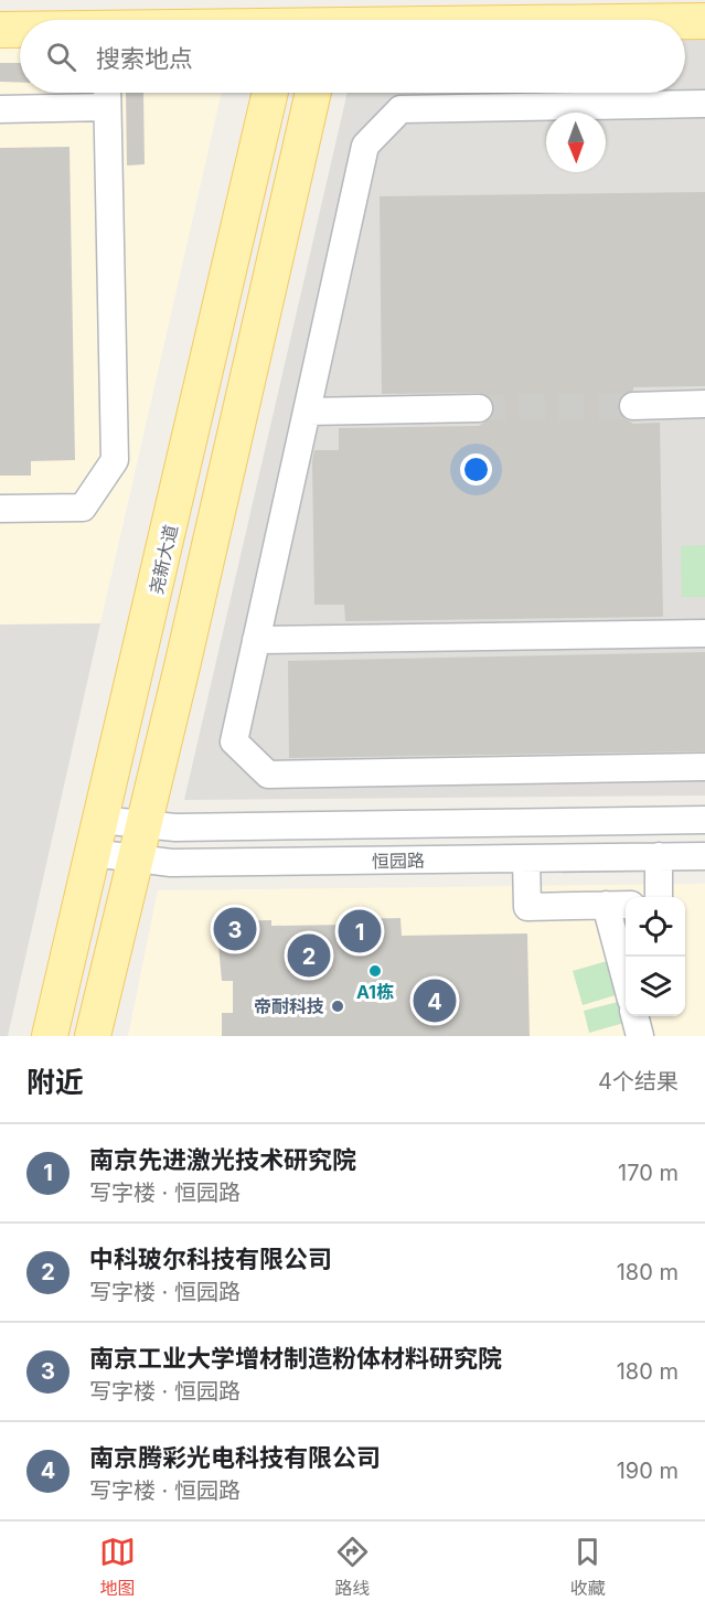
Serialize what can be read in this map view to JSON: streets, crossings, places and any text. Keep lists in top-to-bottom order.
{
  "streets": {
    "main road": ["尧新大道"],
    "street": ["恒园路"]
  },
  "crossings": [
    ["尧新大道", "恒园路"]
  ],
  "places": ["A1栋", "帝耐科技"],
  "north": "bottom",
  "page": {
    "search": "搜索地点",
    "pins": [
      "3",
      "1",
      "2",
      "4"
    ],
    "heading": ["附近", "4个结果"],
    "list": [
      {
        "mark": "1",
        "name": "南京先进激光技术研究院",
        "note": "写字楼 · 恒园路",
        "value": "170 m"
      },
      {
        "mark": "2",
        "name": "中科玻尔科技有限公司",
        "note": "写字楼 · 恒园路",
        "value": "180 m"
      },
      {
        "mark": "3",
        "name": "南京工业大学增材制造粉体材料研究院",
        "note": "写字楼 · 恒园路",
        "value": "180 m"
      },
      {
        "mark": "4",
        "name": "南京腾彩光电科技有限公司",
        "note": "写字楼 · 恒园路",
        "value": "190 m"
      }
    ],
    "nav": ["地图", "路线", "收藏"]
  }
}
